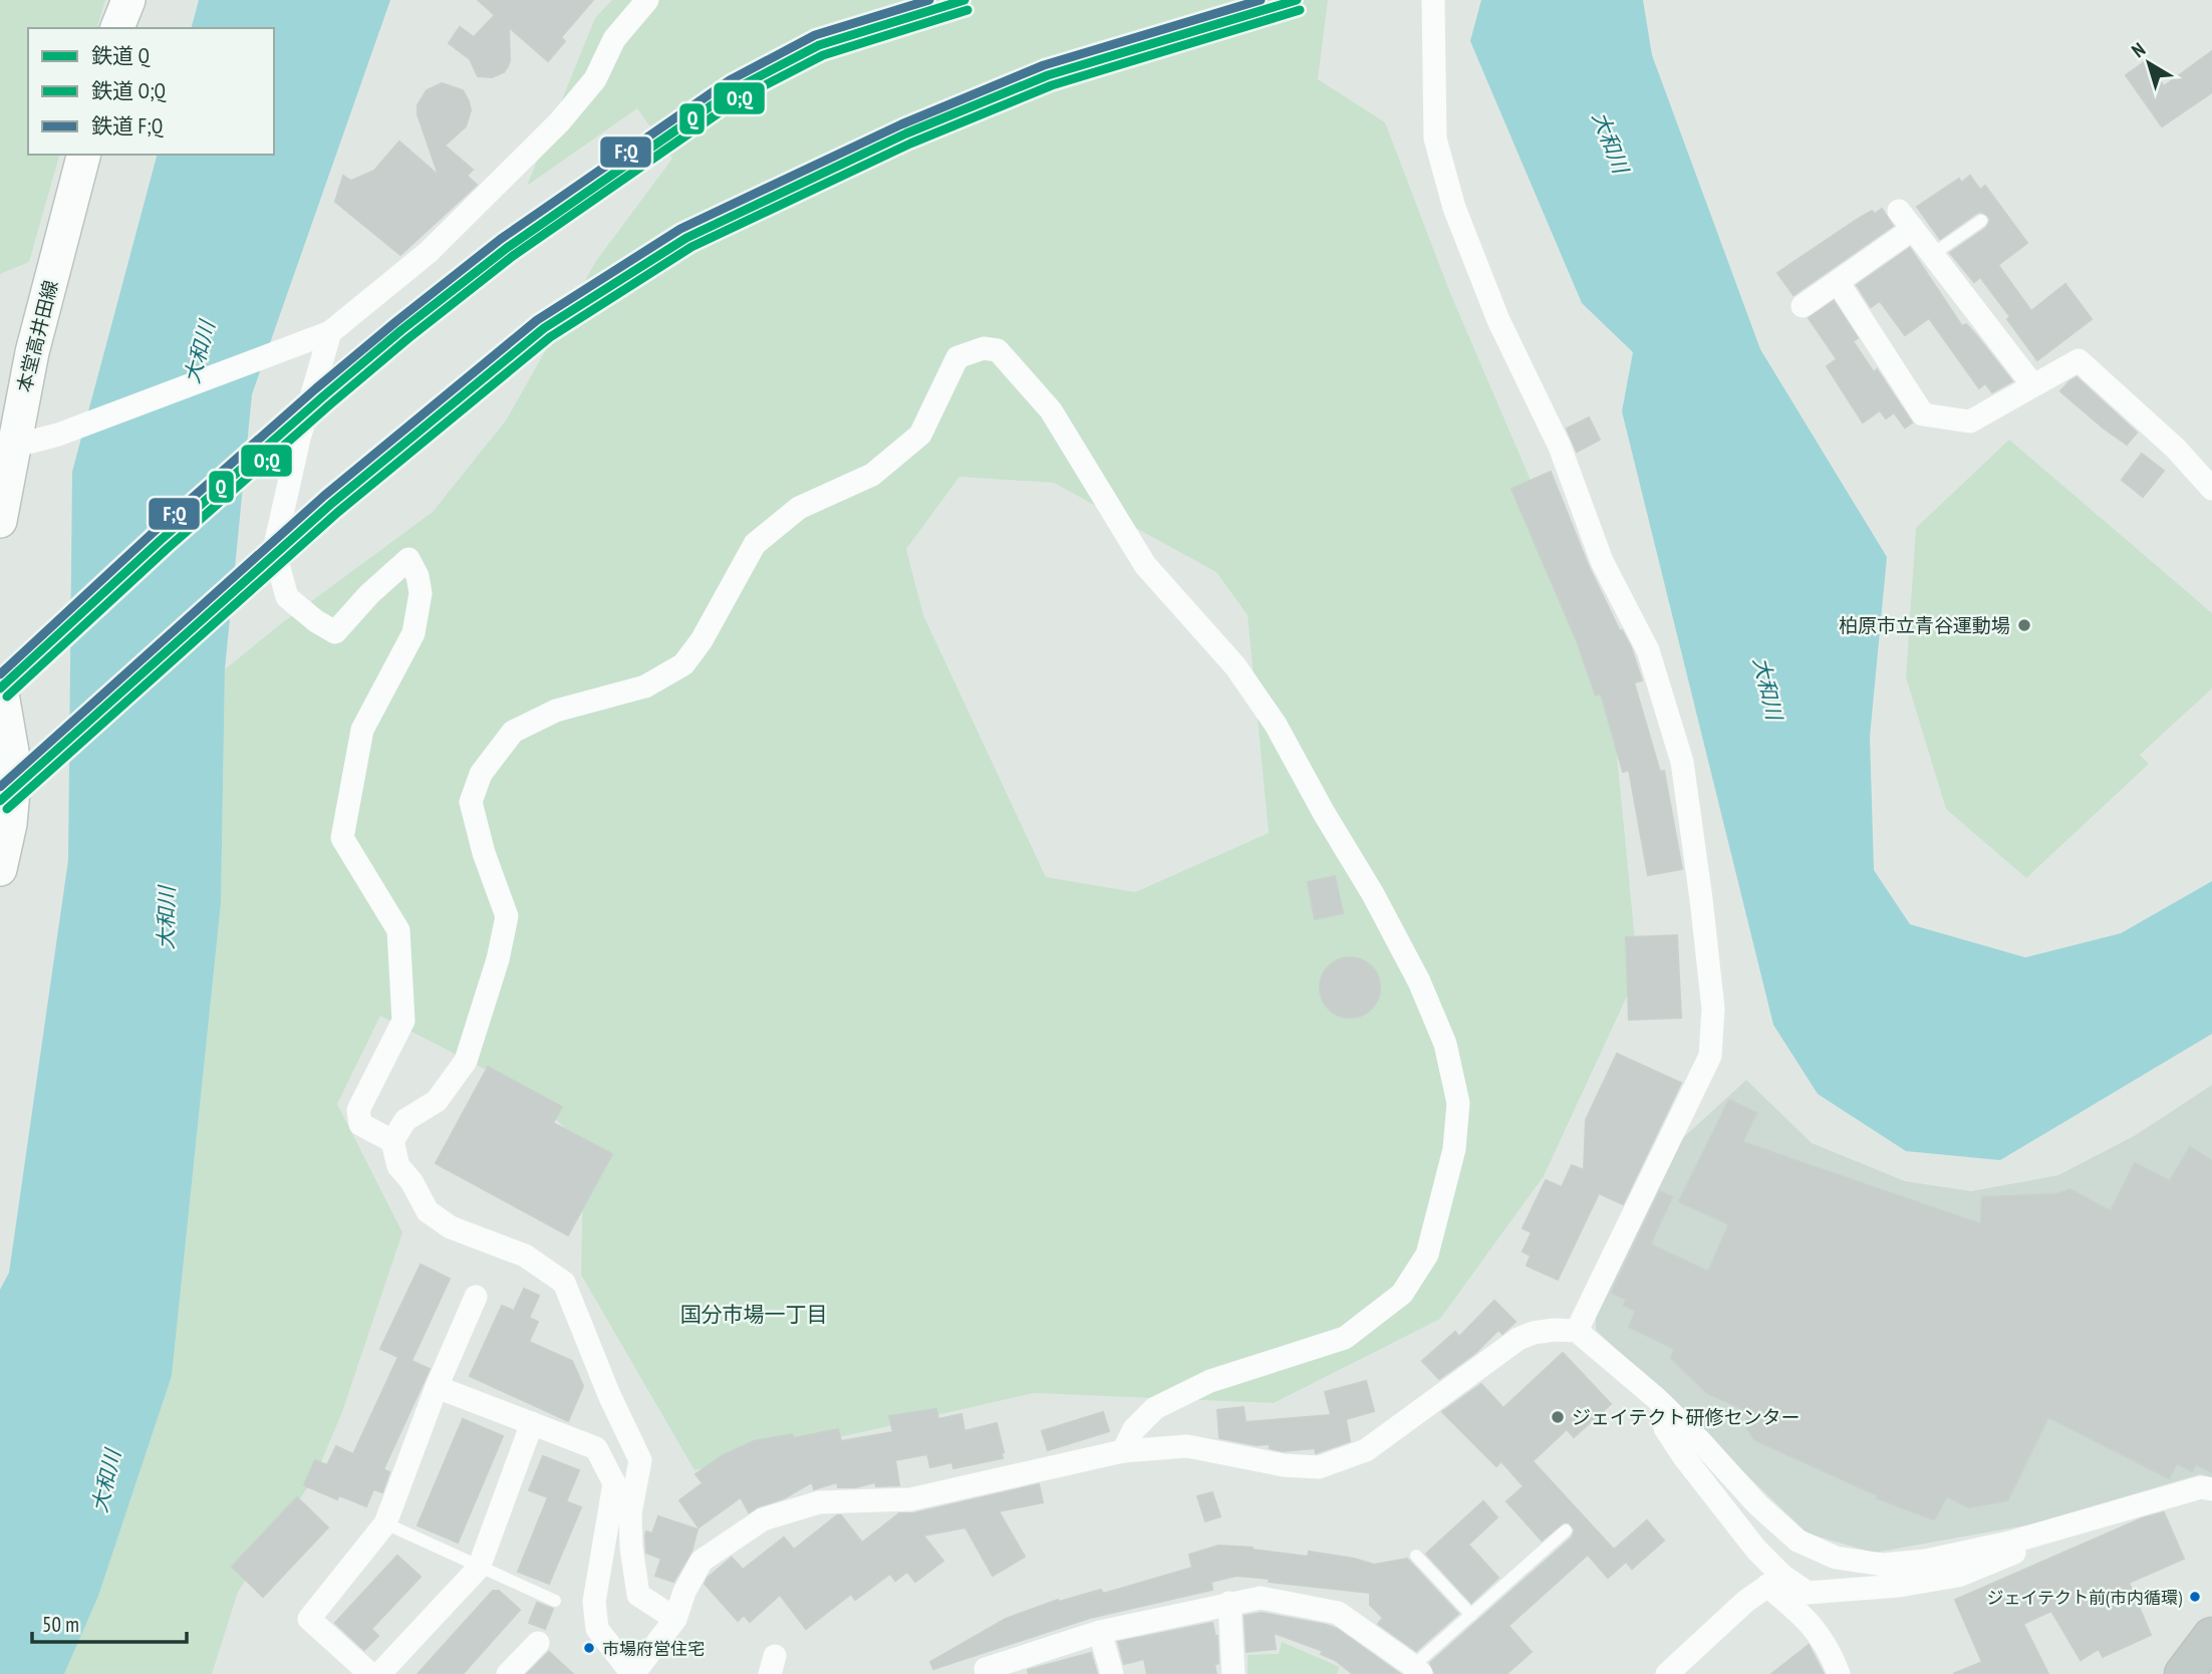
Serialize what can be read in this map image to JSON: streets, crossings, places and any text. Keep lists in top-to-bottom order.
{
  "streets": {
    "main road": ["本堂高井田線"]
  },
  "districts": ["国分市場一丁目"],
  "water": ["大和川"],
  "places": [
    "柏原市立青谷運動場",
    "ジェイテクト研修センター",
    "ジェイテクト前(市内循環)",
    "市場府営住宅"
  ],
  "lines": ["rail line Q", "rail line F;Q", "rail line O;Q"],
  "legend": ["鉄道 Q", "鉄道 O;Q", "鉄道 F;Q"],
  "scale_bar": "50 m",
  "north": "top left"
}
